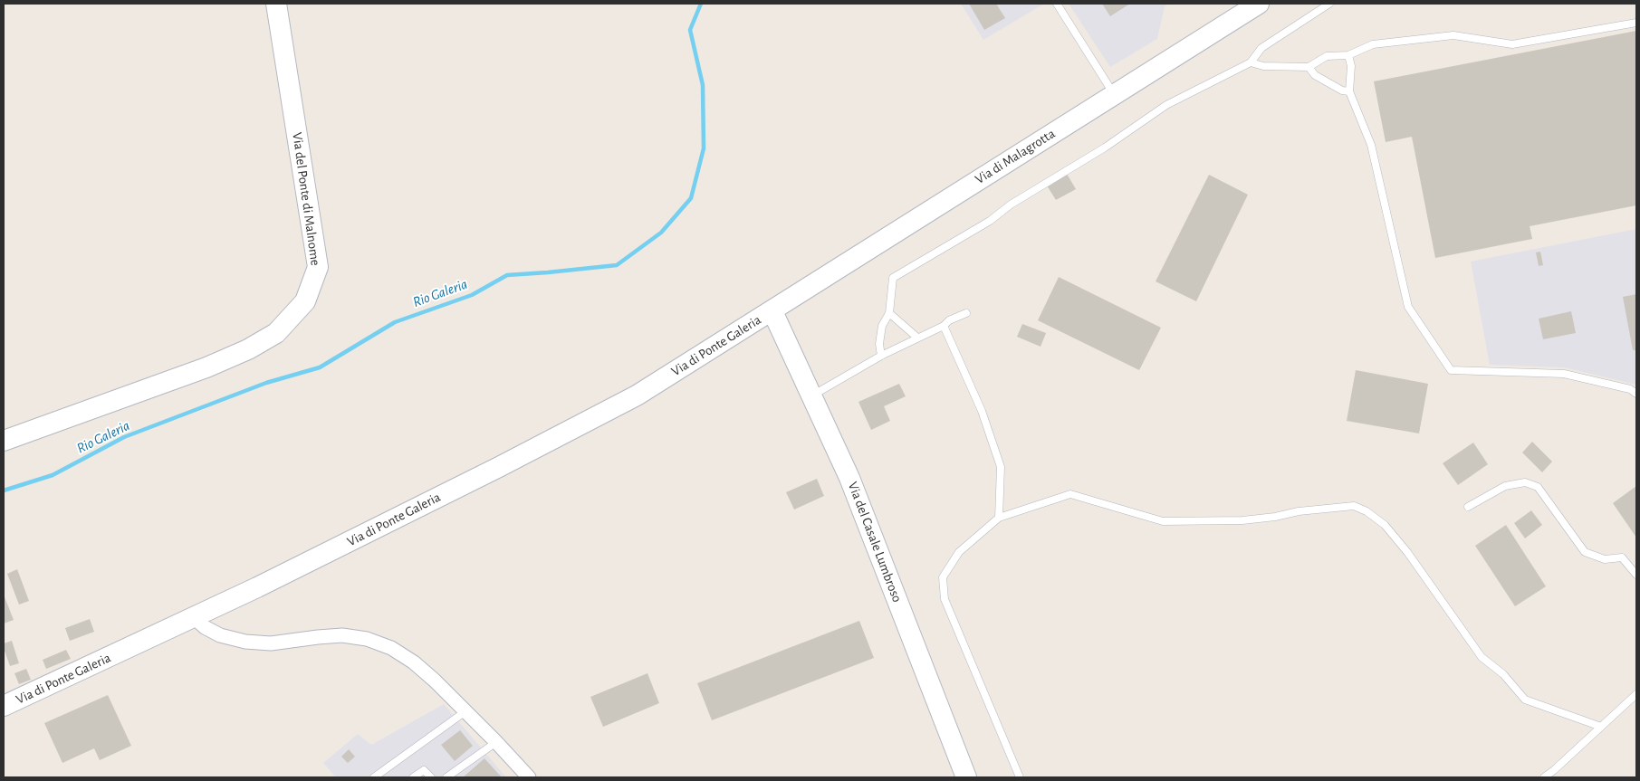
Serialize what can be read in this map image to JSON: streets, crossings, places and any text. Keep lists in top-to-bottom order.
{
  "streets": {
    "main road": [
      "Via di Malagrotta",
      "Via del Ponte di Malnome",
      "Via di Ponte Galeria",
      "Via del Casale Lumbroso"
    ]
  },
  "crossings": [
    ["Via di Malagrotta", "Via di Ponte Galeria"],
    ["Via di Malagrotta", "Via del Casale Lumbroso"],
    ["Via di Ponte Galeria", "Via del Casale Lumbroso"]
  ],
  "water": ["Rio Galeria"]
}
